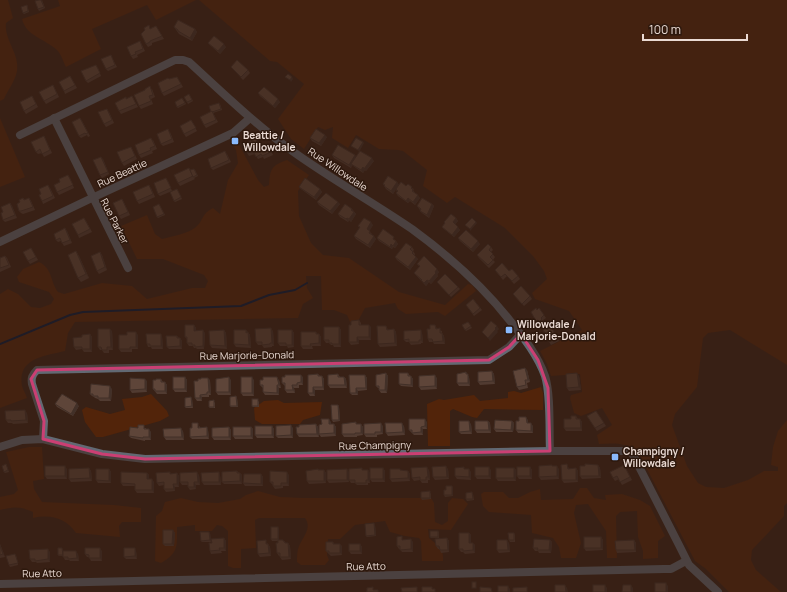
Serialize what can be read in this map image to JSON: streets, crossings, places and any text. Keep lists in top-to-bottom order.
{
  "streets": {
    "street": [
      "Rue Willowdale",
      "Rue Beattie",
      "Rue Parker",
      "Rue Marjorie-Donald",
      "Rue Champigny",
      "Rue Atto"
    ]
  },
  "crossings": [
    ["Rue Willowdale", "Rue Beattie"],
    ["Rue Willowdale", "Rue Parker"],
    ["Rue Willowdale", "Rue Marjorie-Donald"],
    ["Rue Willowdale", "Rue Champigny"],
    ["Rue Beattie", "Rue Parker"],
    ["Rue Marjorie-Donald", "Rue Champigny"],
    ["Rue Champigny", "Rue Atto"]
  ],
  "places": {
    "transit": ["Beattie / Willowdale", "Willowdale / Marjorie-Donald", "Champigny / Willowdale"]
  },
  "scale_bar": "100 m"
}
